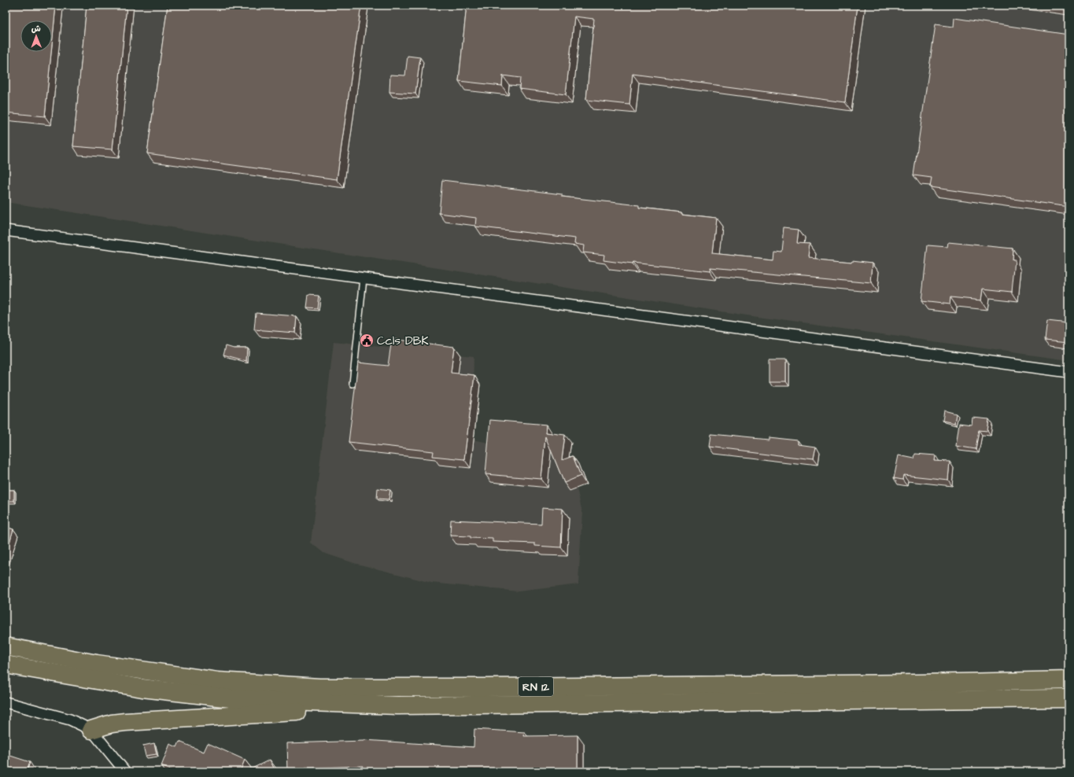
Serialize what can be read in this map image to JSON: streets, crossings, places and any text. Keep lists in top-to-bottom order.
{
  "streets": {
    "highway": ["RN 12"]
  },
  "places": {
    "public building": ["Ccls DBK"]
  },
  "north": "top"
}
